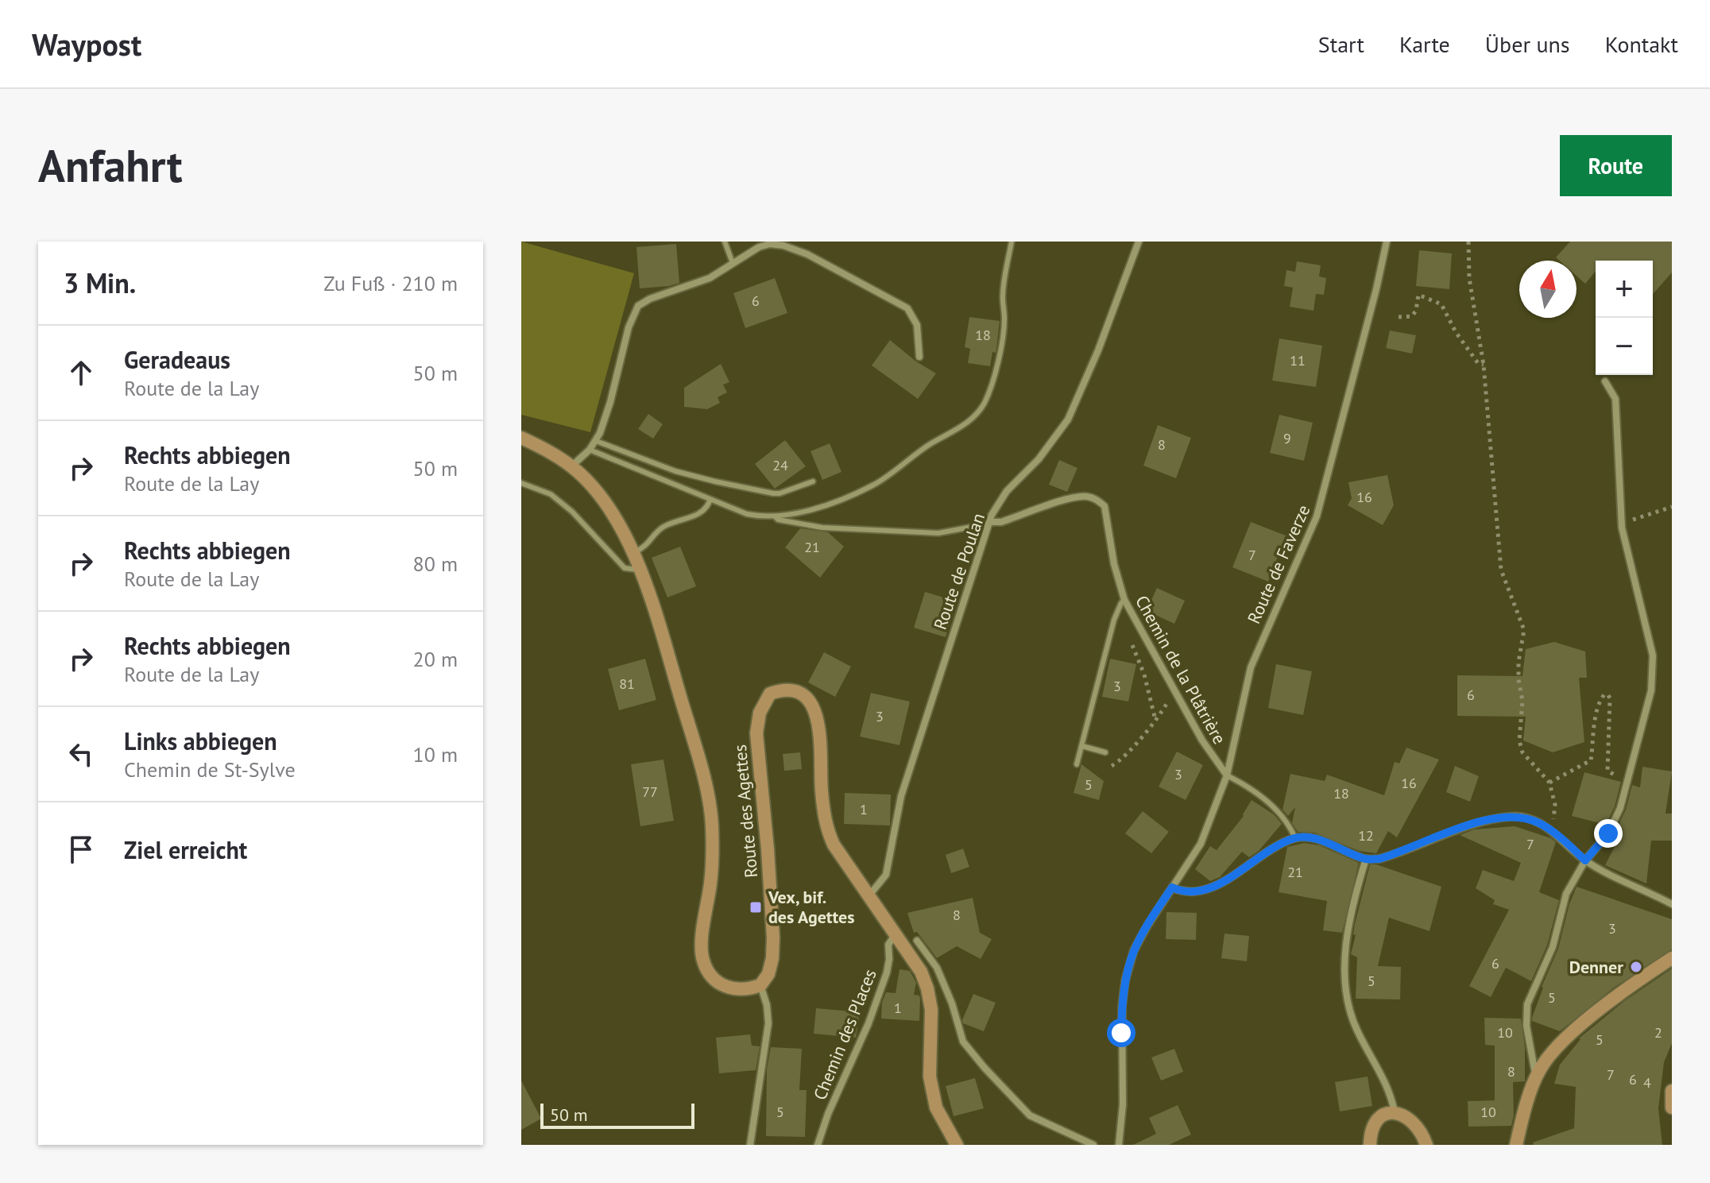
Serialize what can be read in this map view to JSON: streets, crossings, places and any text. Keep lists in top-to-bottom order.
{
  "streets": {
    "street": [
      "Route de Faverze",
      "Route de Poulan",
      "Chemin de la Plâtrière",
      "Route des Agettes",
      "Chemin des Places"
    ]
  },
  "crossings": [
    ["Route de Faverze", "Chemin de la Plâtrière"],
    ["Route de Poulan", "Chemin de la Plâtrière"],
    ["Route de Poulan", "Route des Agettes"],
    ["Route des Agettes", "Chemin des Places"]
  ],
  "places": {
    "transit": ["Vex, bif. des Agettes"],
    "other": ["Denner"]
  },
  "house_numbers": [
    "6",
    "18",
    "11",
    "9",
    "8",
    "24",
    "16",
    "21",
    "7",
    "81",
    "3",
    "6",
    "3",
    "3",
    "16",
    "5",
    "77",
    "18",
    "1",
    "12",
    "7",
    "21",
    "8",
    "3",
    "6",
    "5",
    "5",
    "1",
    "10",
    "2",
    "5",
    "8",
    "7",
    "6",
    "4",
    "5",
    "10"
  ],
  "scale_bar": "50 m",
  "north": "top",
  "page": {
    "header": "Waypost",
    "nav": [
      "Start",
      "Karte",
      "Über uns",
      "Kontakt"
    ],
    "buttons": "Route",
    "title": "Anfahrt",
    "heading": ["3 Min.", "Zu Fuß · 210 m"],
    "map_buttons": ["+", "−"],
    "list": [
      ["Geradeaus", "Route de la Lay", "50 m"],
      ["Rechts abbiegen", "Route de la Lay", "50 m"],
      ["Rechts abbiegen", "Route de la Lay", "80 m"],
      ["Rechts abbiegen", "Route de la Lay", "20 m"],
      ["Links abbiegen", "Chemin de St-Sylve", "10 m"],
      "Ziel erreicht"
    ],
    "scale": "50 m"
  }
}
